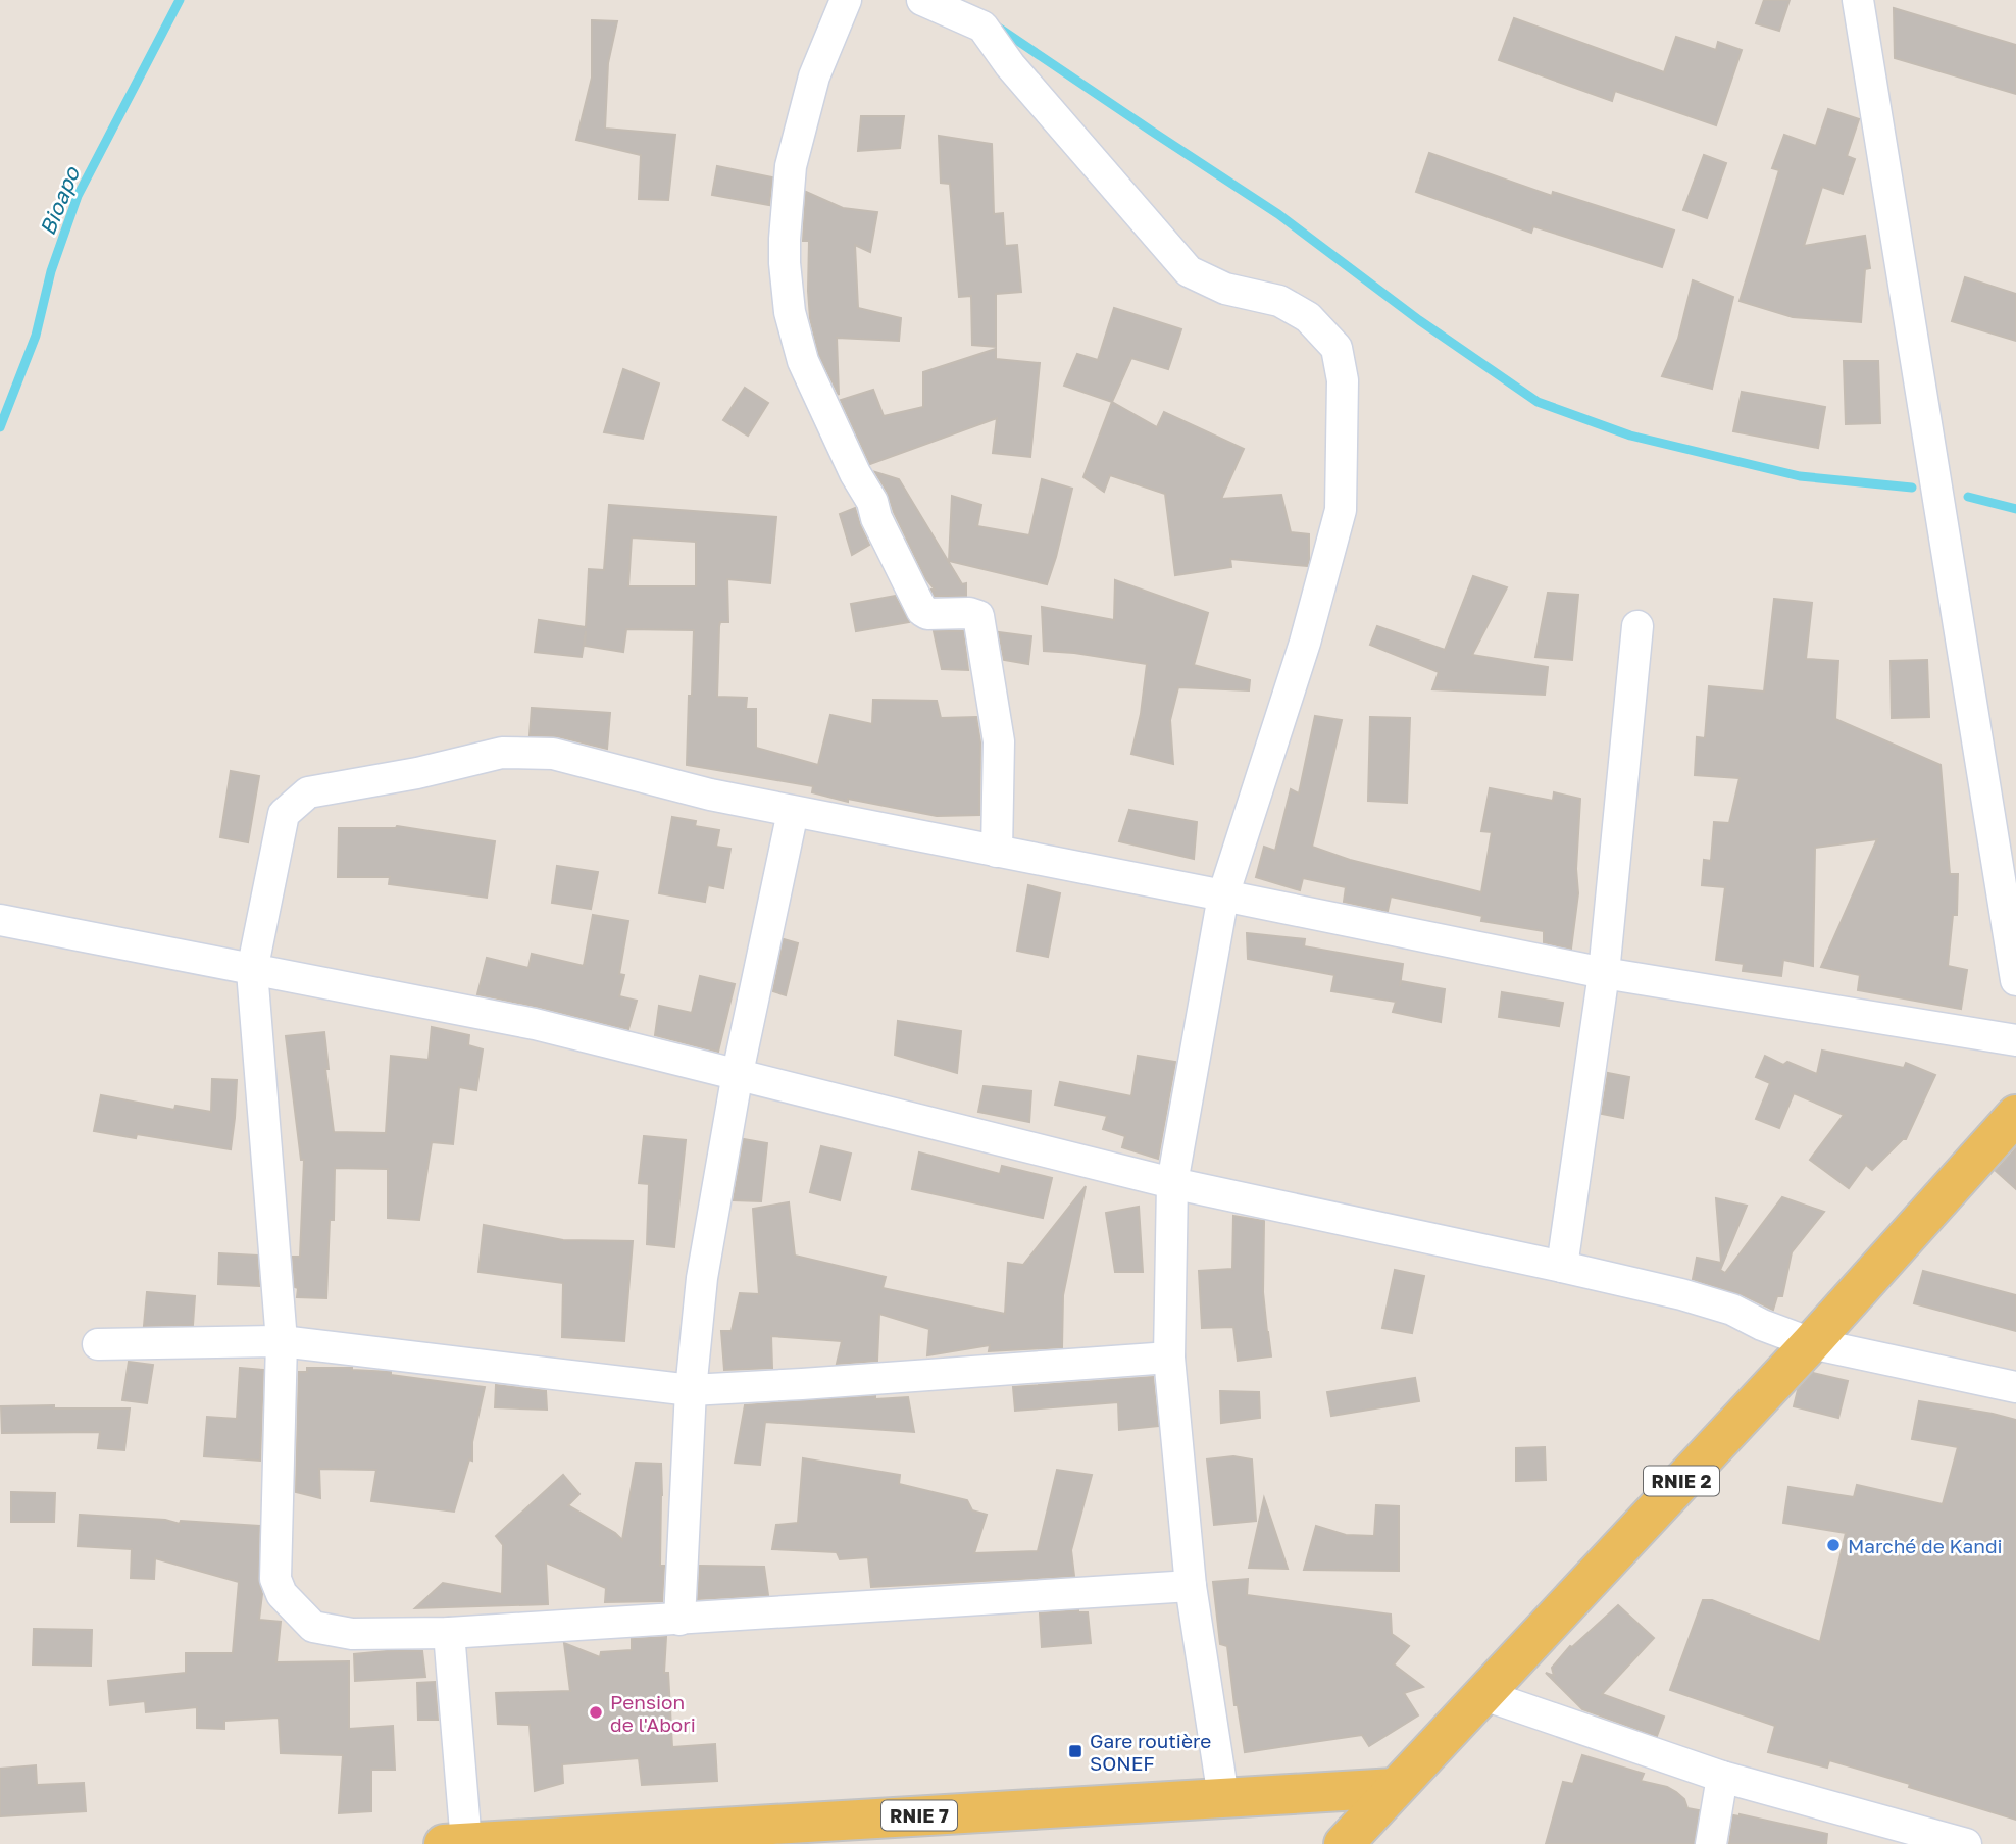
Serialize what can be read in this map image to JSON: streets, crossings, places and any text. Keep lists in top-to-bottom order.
{
  "streets": {
    "main road": ["RNIE 2", "RNIE 7"]
  },
  "crossings": [
    ["RNIE 2", "RNIE 7"]
  ],
  "water": ["Bioapo"],
  "places": {
    "other": ["Marché de Kandi", "Pension de l'Abori"],
    "transit": ["Gare routière SONEF"]
  }
}
